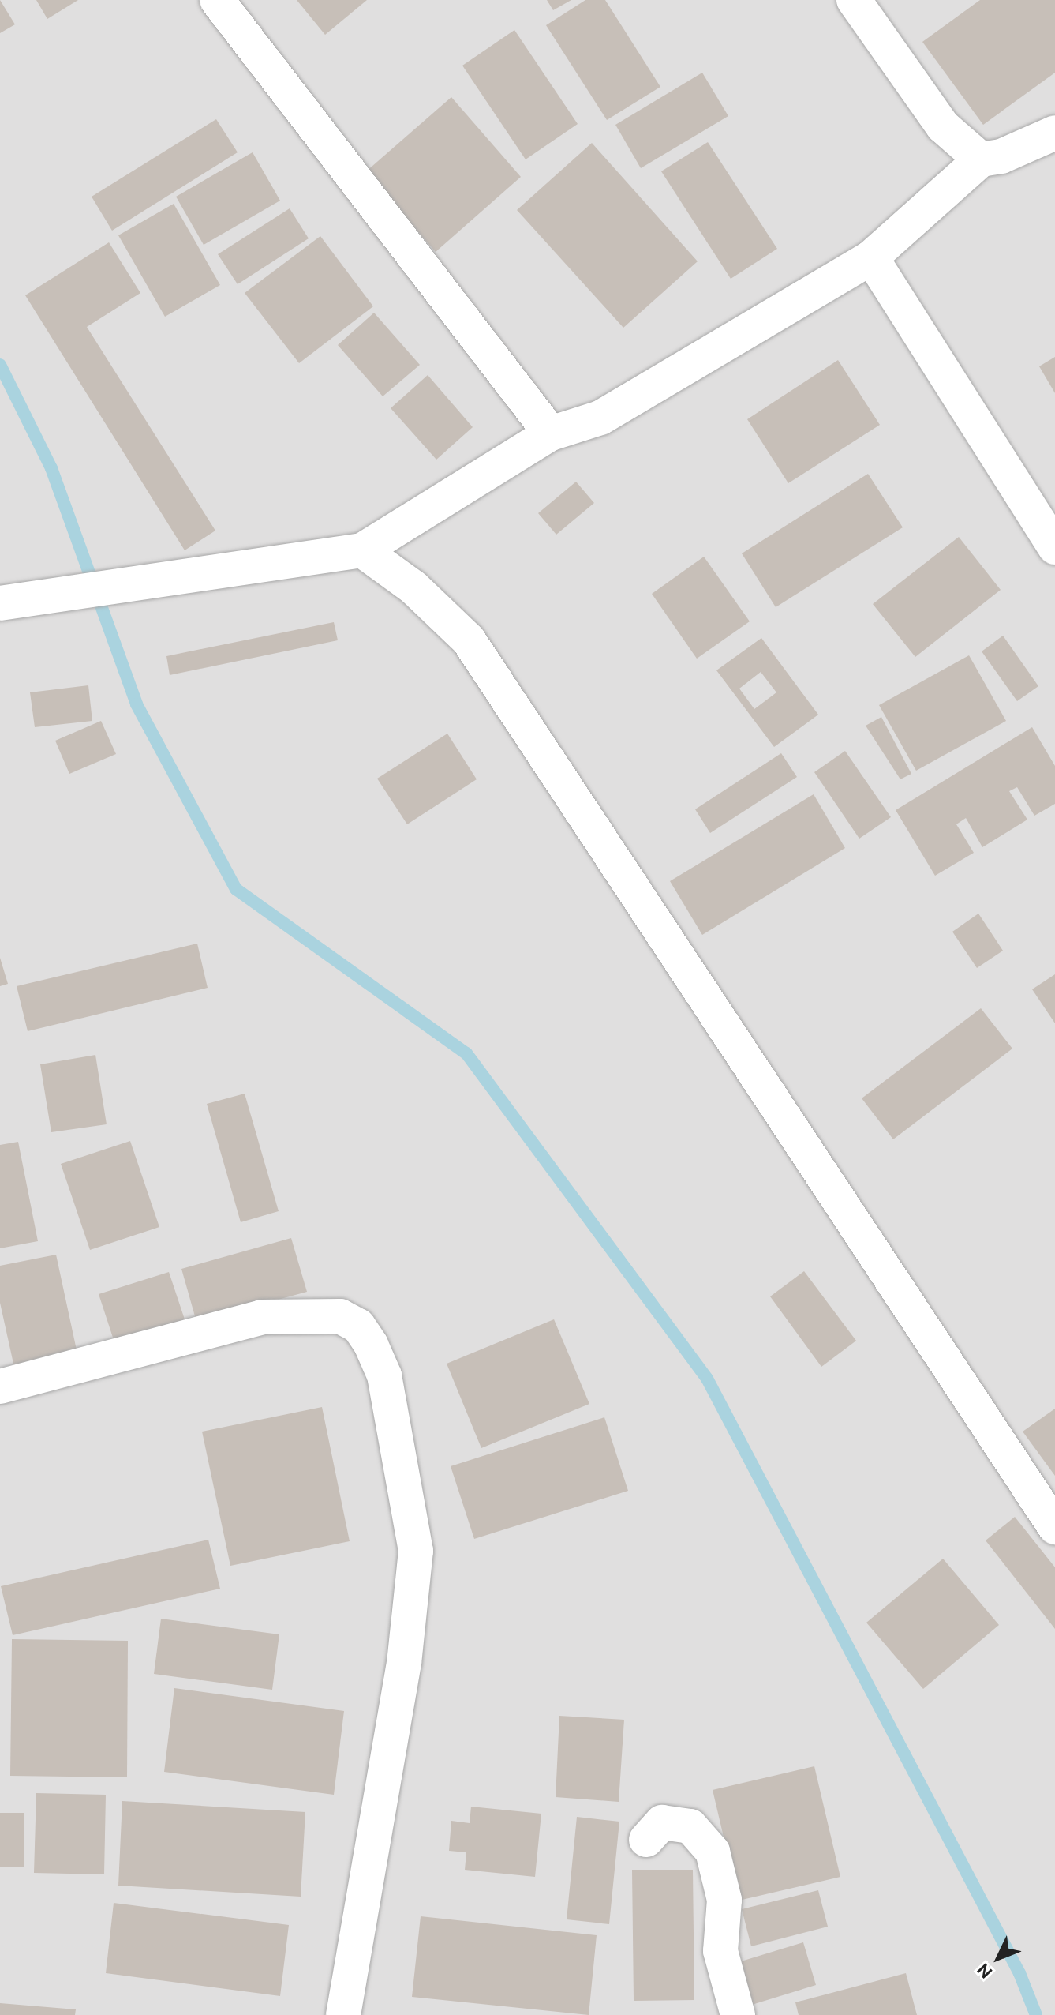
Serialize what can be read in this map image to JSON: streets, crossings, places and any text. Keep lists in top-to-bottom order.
{
  "north": "bottom left"
}
